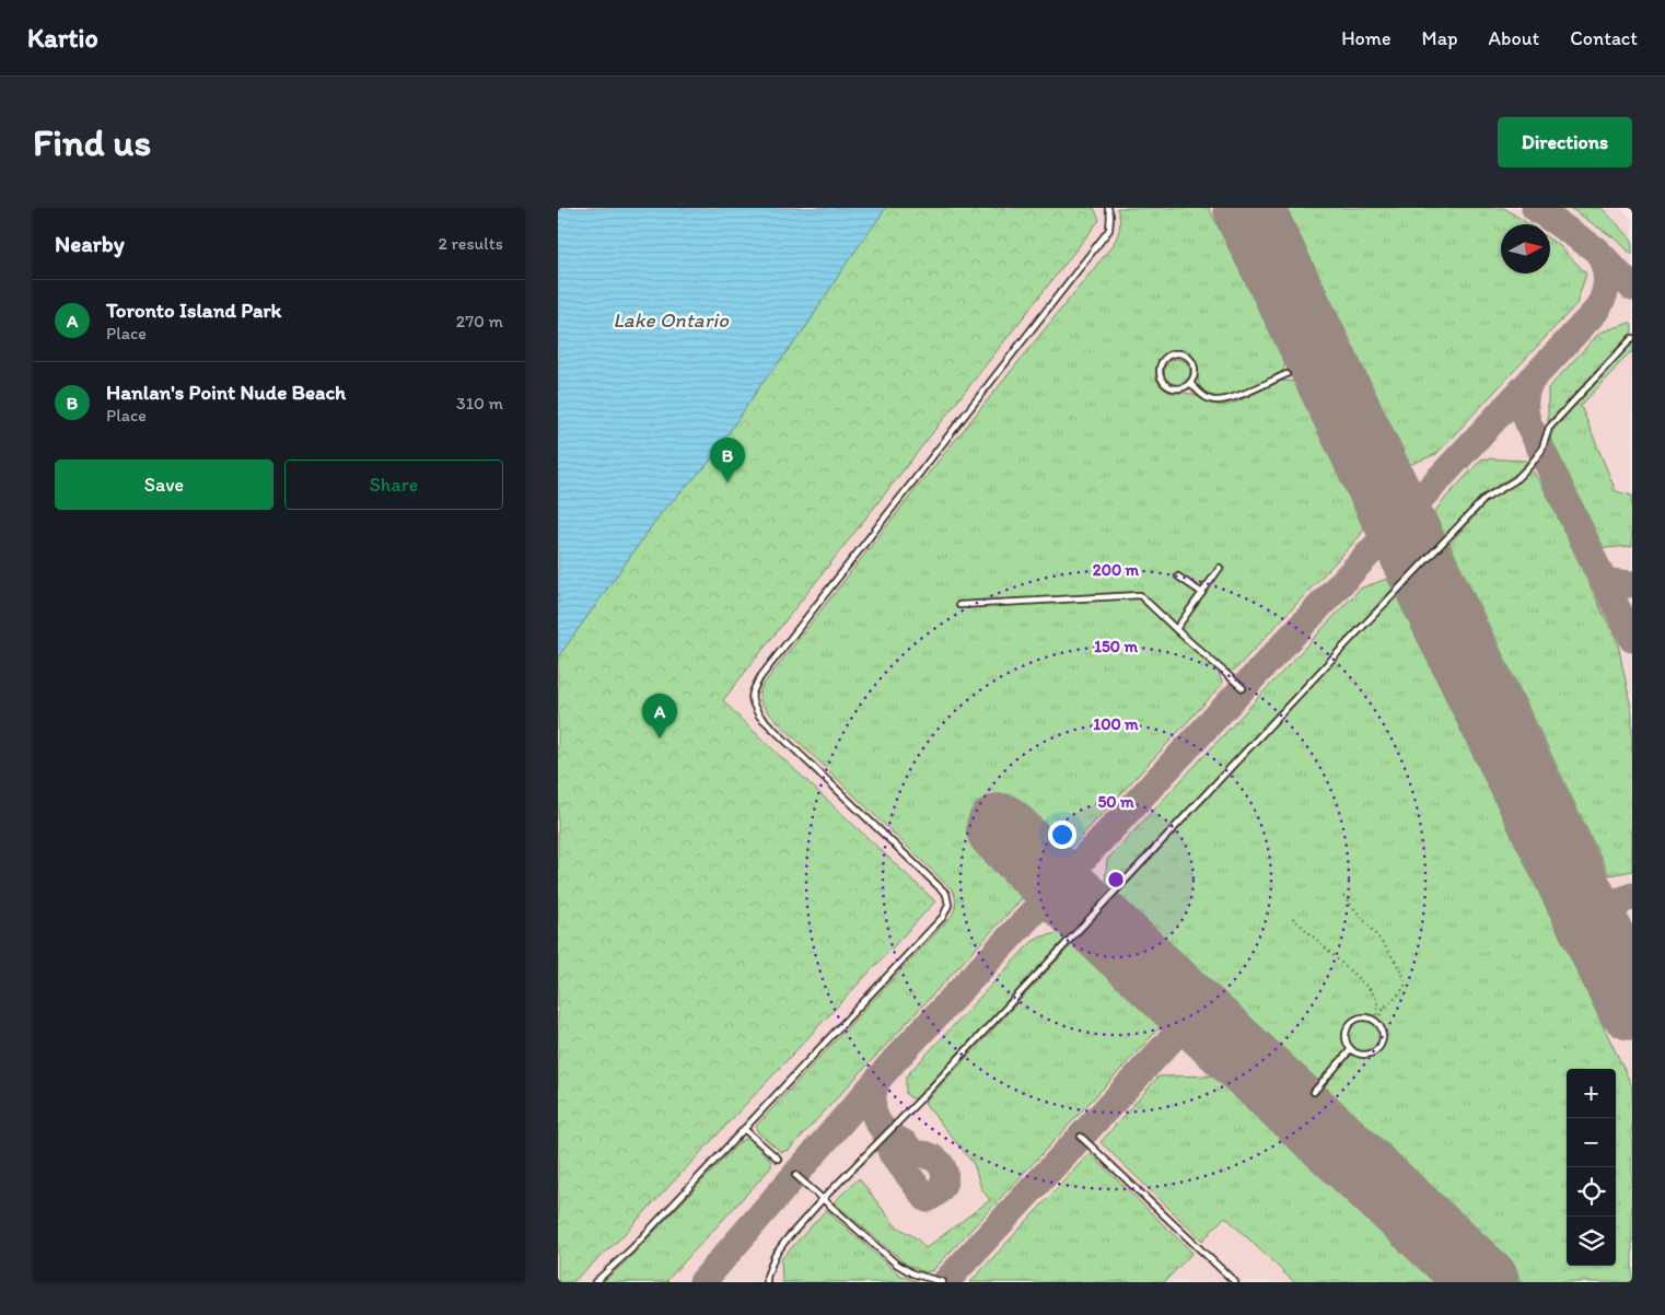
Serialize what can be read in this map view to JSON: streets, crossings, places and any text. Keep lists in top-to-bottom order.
{
  "water": ["Lake Ontario"],
  "north": "right",
  "page": {
    "header": "Kartio",
    "nav": [
      "Home",
      "Map",
      "About",
      "Contact"
    ],
    "buttons": [
      "Directions",
      ["Save", "Share"]
    ],
    "title": "Find us",
    "heading": ["Nearby", "2 results"],
    "list": [
      {
        "mark": "A",
        "name": "Toronto Island Park",
        "note": "Place",
        "value": "270 m"
      },
      {
        "mark": "B",
        "name": "Hanlan's Point Nude Beach",
        "note": "Place",
        "value": "310 m"
      }
    ],
    "pins": ["B", "A"],
    "map_buttons": ["+", "−"]
  },
  "rings": [
    "200 m",
    "150 m",
    "100 m",
    "50 m"
  ]
}
